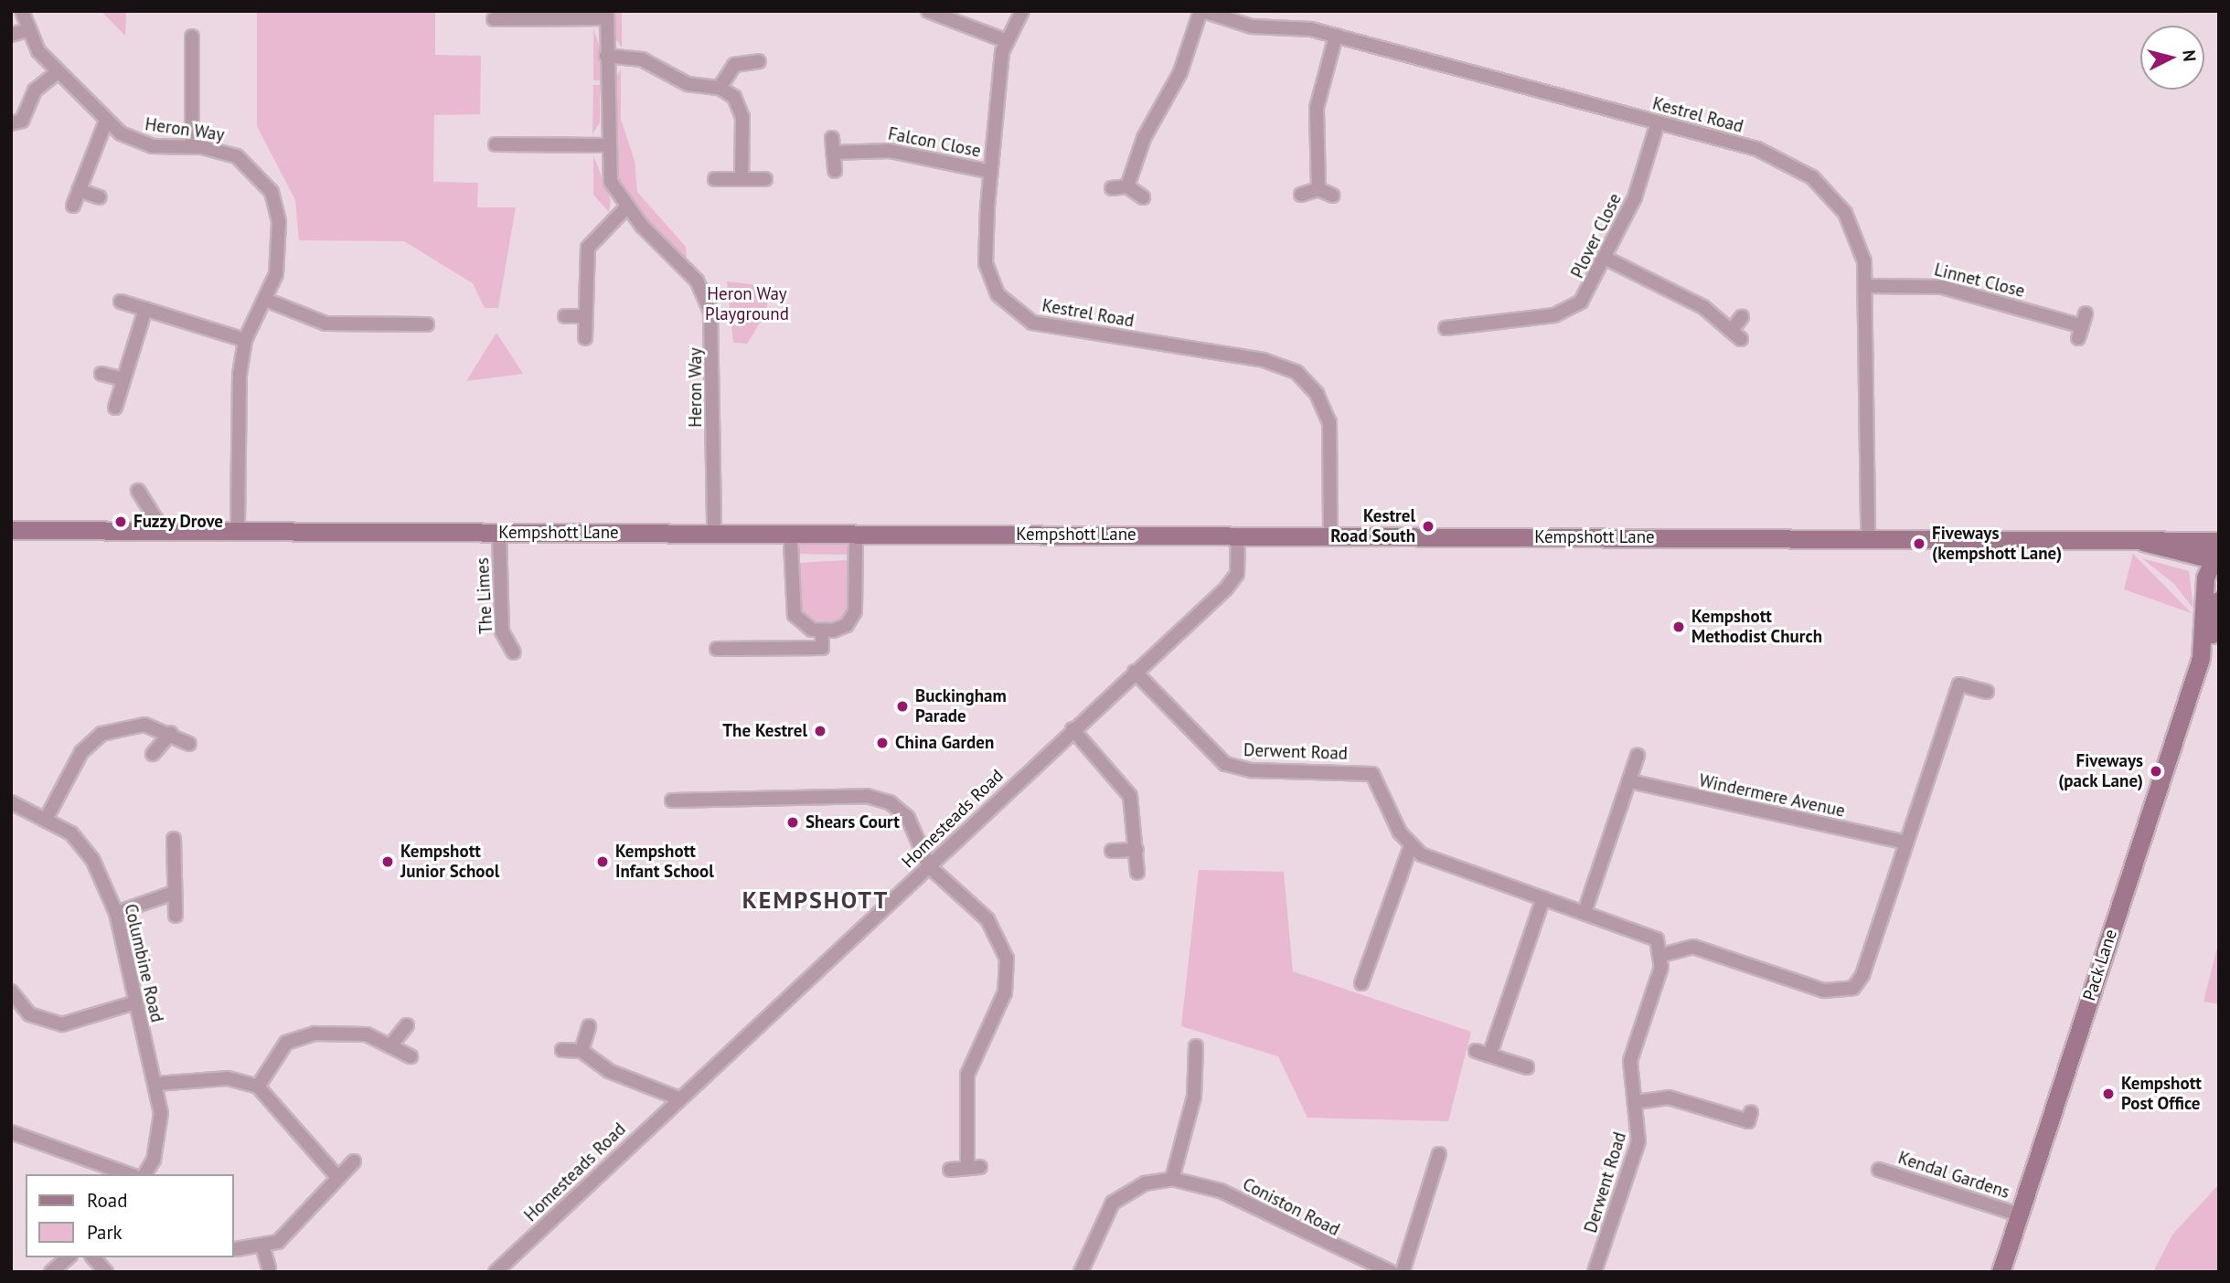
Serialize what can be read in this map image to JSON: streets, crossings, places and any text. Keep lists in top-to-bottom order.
{
  "streets": {
    "street": [
      "Kestrel Road",
      "Heron Way",
      "Falcon Close",
      "Plover Close",
      "Linnet Close",
      "Kempshott Lane",
      "The Limes",
      "Derwent Road",
      "Windermere Avenue",
      "Homesteads Road",
      "Columbine Road",
      "Pack Lane",
      "Kendal Gardens",
      "Coniston Road"
    ]
  },
  "crossings": [
    ["Kestrel Road", "Falcon Close"],
    ["Kestrel Road", "Plover Close"],
    ["Kestrel Road", "Linnet Close"],
    ["Kestrel Road", "Kempshott Lane"],
    ["Heron Way", "Kempshott Lane"],
    ["Kempshott Lane", "The Limes"],
    ["Kempshott Lane", "Homesteads Road"],
    ["Kempshott Lane", "Pack Lane"],
    ["Derwent Road", "Homesteads Road"],
    ["Pack Lane", "Kendal Gardens"]
  ],
  "districts": ["KEMPSHOTT"],
  "parks": ["Heron Way Playground"],
  "places": [
    "Fuzzy Drove",
    "Kestrel Road South",
    "Fiveways (kempshott Lane)",
    "Kempshott Methodist Church",
    "Buckingham Parade",
    "The Kestrel",
    "China Garden",
    "Fiveways (pack Lane)",
    "Shears Court",
    "Kempshott Junior School",
    "Kempshott Infant School",
    "Kempshott Post Office"
  ],
  "legend": ["Road", "Park"],
  "north": "right"
}
